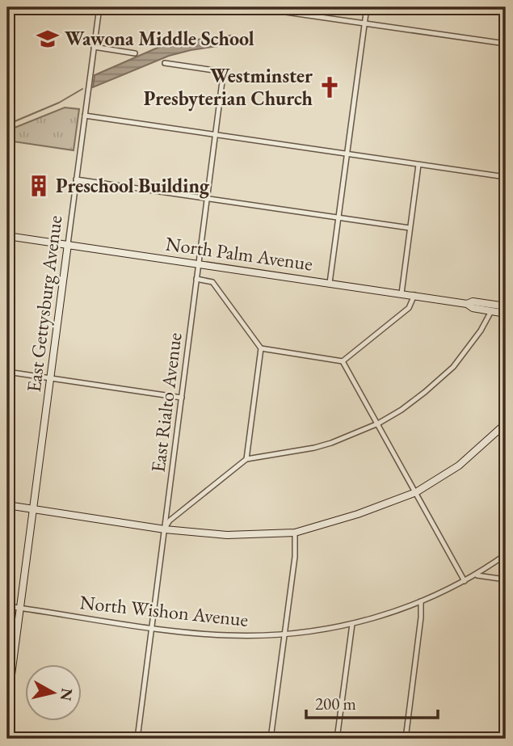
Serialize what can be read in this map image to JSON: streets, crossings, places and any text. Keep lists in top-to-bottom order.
{
  "streets": {
    "street": [
      "North Palm Avenue",
      "East Gettysburg Avenue",
      "East Rialto Avenue",
      "North Wishon Avenue"
    ]
  },
  "crossings": [
    ["North Palm Avenue", "East Gettysburg Avenue"],
    ["North Palm Avenue", "East Rialto Avenue"],
    ["East Gettysburg Avenue", "North Wishon Avenue"],
    ["East Rialto Avenue", "North Wishon Avenue"]
  ],
  "places": {
    "school or university": ["Wawona Middle School"],
    "church": ["Westminster Presbyterian Church"],
    "building": ["Preschool Building"]
  },
  "scale_bar": "200 m",
  "north": "right"
}
